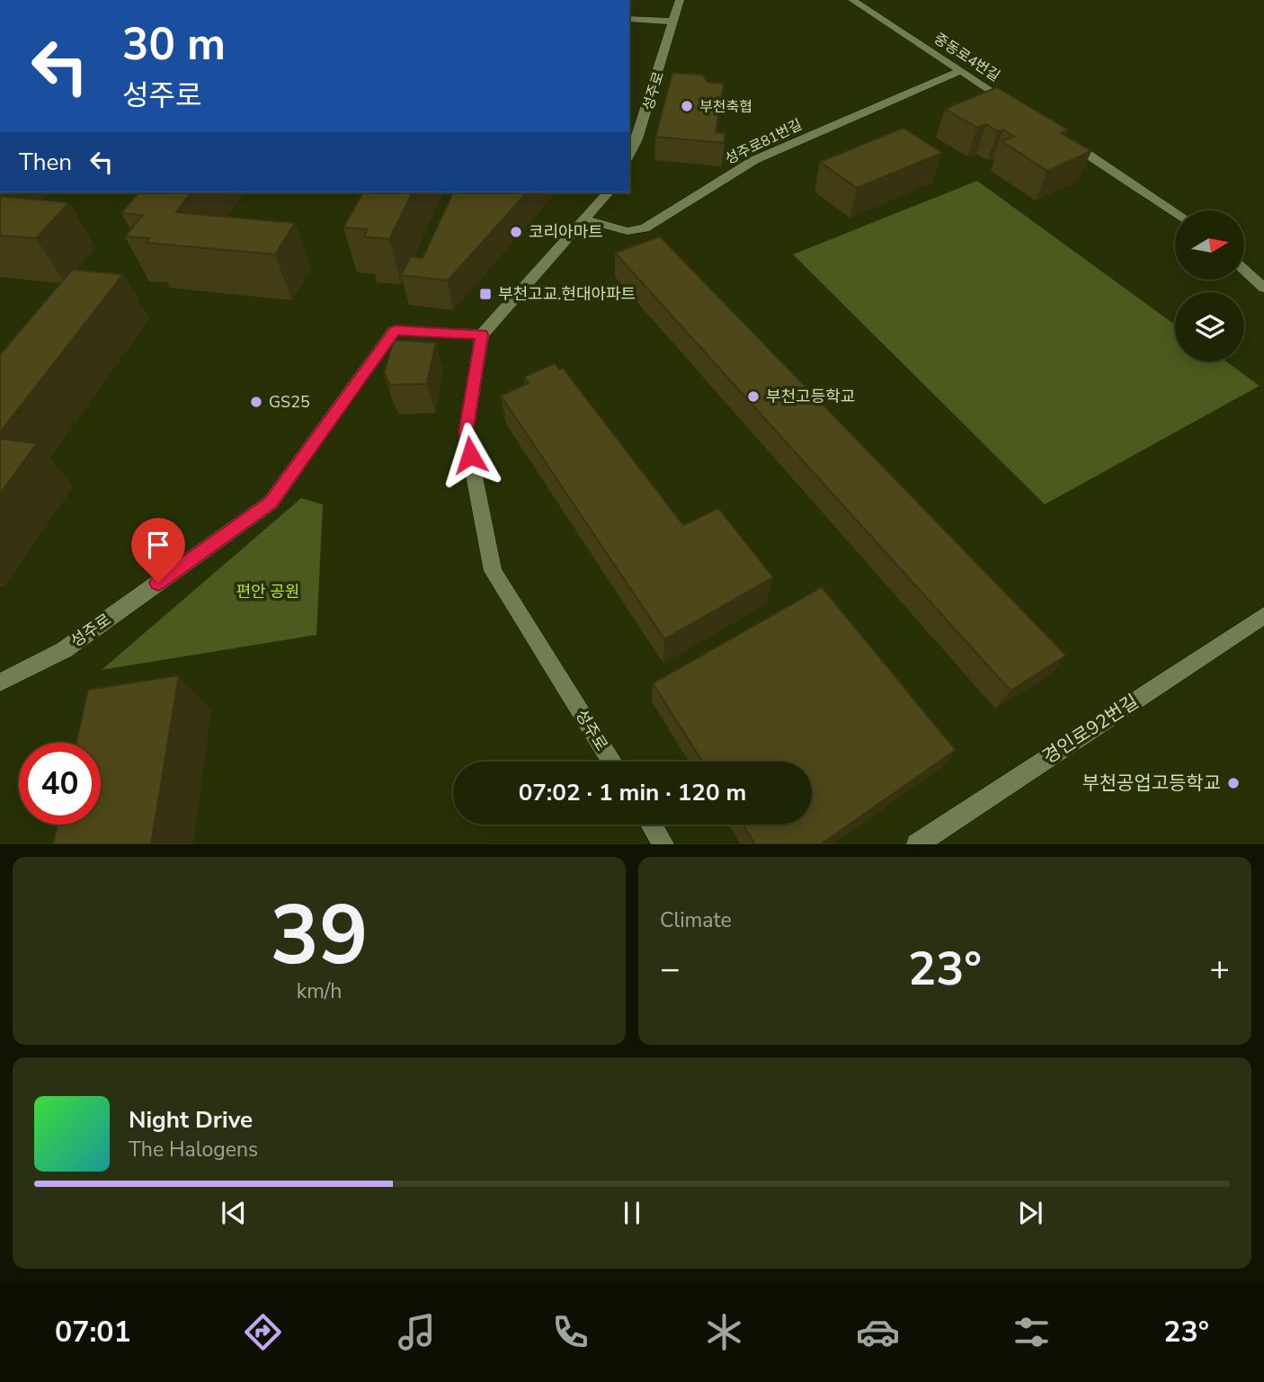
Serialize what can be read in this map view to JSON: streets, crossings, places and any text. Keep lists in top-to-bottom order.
{
  "streets": {
    "street": [
      "중동로4번길",
      "성주로",
      "성주로81번길",
      "경인로92번길"
    ]
  },
  "crossings": [
    ["중동로4번길", "성주로81번길"]
  ],
  "parks": ["편안 공원"],
  "places": {
    "other": [
      "부천축협",
      "코리아마트",
      "부천고등학교",
      "GS25",
      "부천공업고등학교"
    ],
    "transit": ["부천고교.현대아파트"]
  },
  "north": "right",
  "page": {
    "turn": ["30 m", "성주로"],
    "then": "Then",
    "limit": "40",
    "trip": "07:02 · 1 min · 120 m",
    "tile": [
      ["39", "km/h"],
      "Climate"
    ],
    "heat": ["−", "23°", "+"],
    "song": ["Night Drive", "The Halogens"],
    "tabs": ["07:01", "23°"]
  }
}
